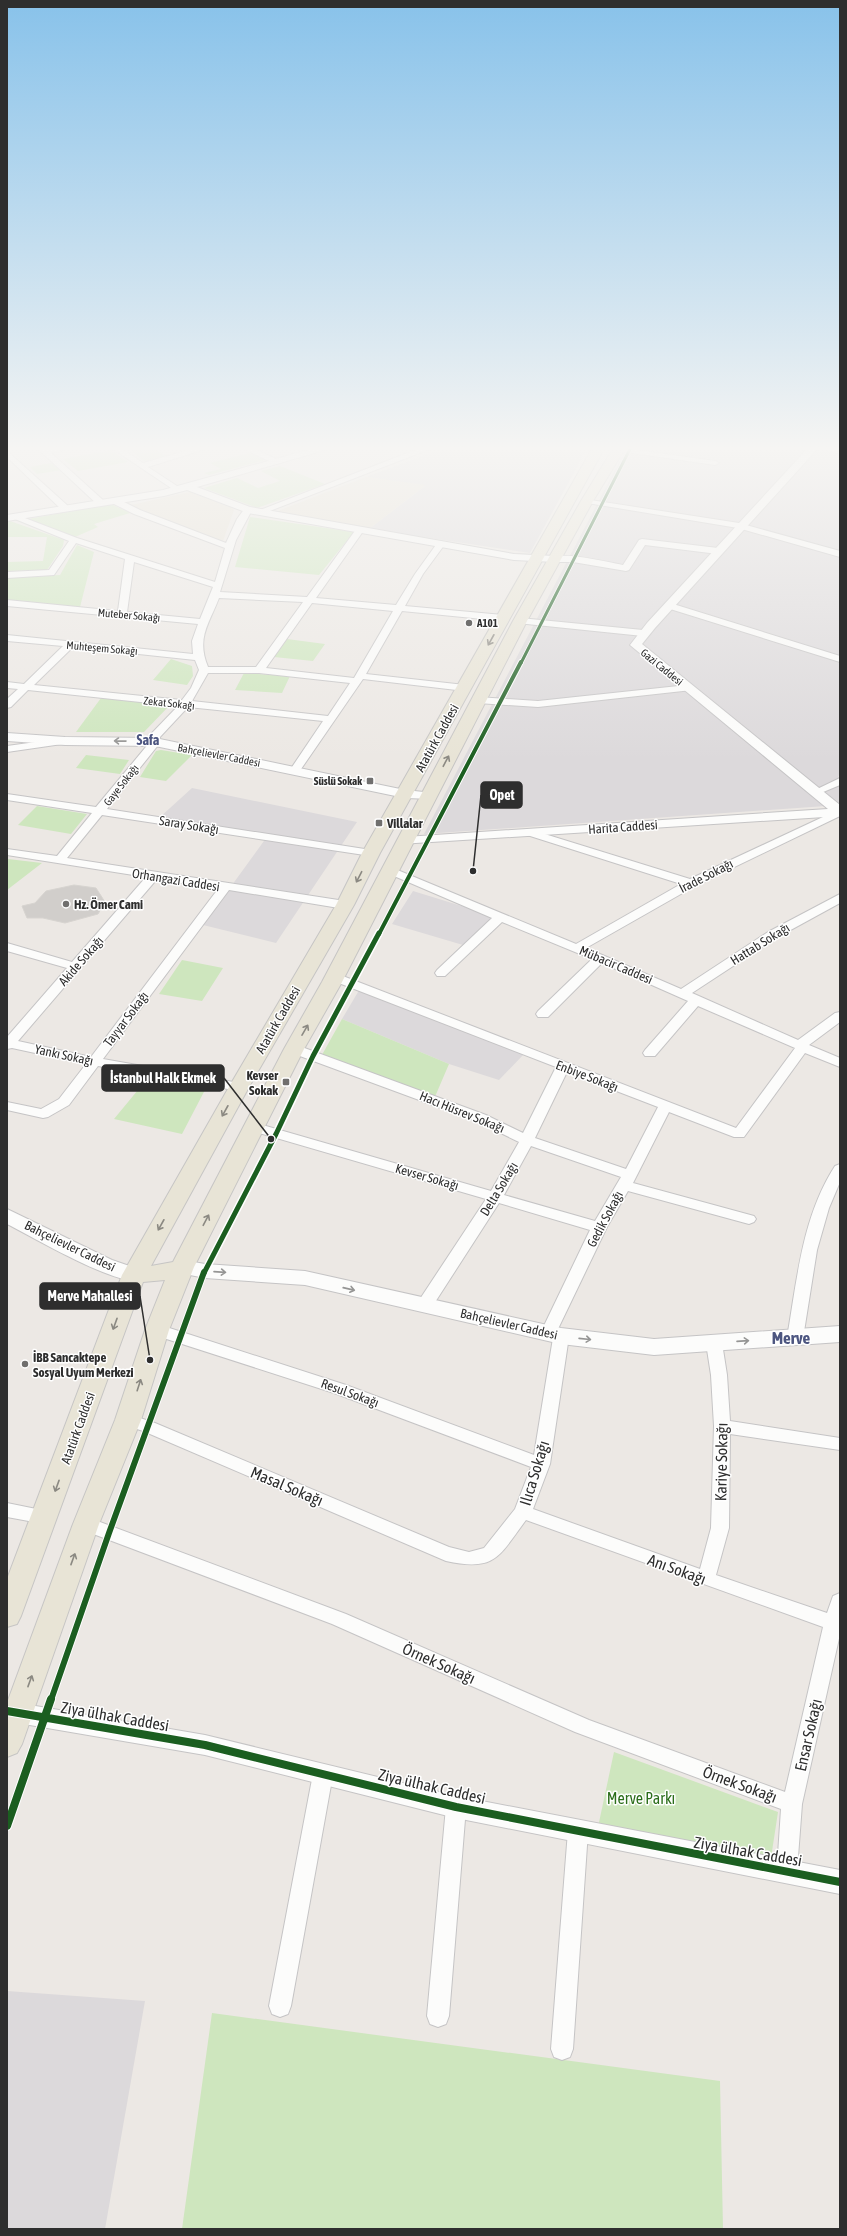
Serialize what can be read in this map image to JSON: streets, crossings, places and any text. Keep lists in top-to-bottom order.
{
  "streets": {
    "main road": ["Atatürk Caddesi", "Bahçelievler Caddesi"],
    "street": [
      "Muteber Sokağı",
      "Muhteşem Sokağı",
      "Gazi Caddesi",
      "Zekat Sokağı",
      "Gaye Sokağı",
      "Saray Sokağı",
      "Harita Caddesi",
      "İrade Sokağı",
      "Orhangazi Caddesi",
      "Hattab Sokağı",
      "Akide Sokağı",
      "Mübacir Caddesi",
      "Tayyar Sokağı",
      "Yankı Sokağı",
      "Enbiye Sokağı",
      "Hacı Hüsrev Sokağı",
      "Kevser Sokağı",
      "Delta Sokağı",
      "Gedik Sokağı",
      "Resul Sokağı",
      "Kariye Sokağı",
      "Ilıca Sokağı",
      "Masal Sokağı",
      "Anı Sokağı",
      "Örnek Sokağı",
      "Ziya ülhak Caddesi",
      "Ensar Sokağı"
    ]
  },
  "crossings": [
    ["Gazi Caddesi", "Harita Caddesi"],
    ["Gazi Caddesi", "İrade Sokağı"],
    ["Zekat Sokağı", "Gaye Sokağı"],
    ["Atatürk Caddesi", "Bahçelievler Caddesi"],
    ["Atatürk Caddesi", "Saray Sokağı"],
    ["Atatürk Caddesi", "Orhangazi Caddesi"],
    ["Atatürk Caddesi", "Yankı Sokağı"],
    ["Bahçelievler Caddesi", "Gaye Sokağı"],
    ["Bahçelievler Caddesi", "Delta Sokağı"],
    ["Bahçelievler Caddesi", "Gedik Sokağı"],
    ["Bahçelievler Caddesi", "Kariye Sokağı"],
    ["Bahçelievler Caddesi", "Ilıca Sokağı"],
    ["Gaye Sokağı", "Saray Sokağı"],
    ["Gaye Sokağı", "Orhangazi Caddesi"],
    ["Harita Caddesi", "İrade Sokağı"],
    ["İrade Sokağı", "Mübacir Caddesi"],
    ["Orhangazi Caddesi", "Akide Sokağı"],
    ["Orhangazi Caddesi", "Tayyar Sokağı"],
    ["Hattab Sokağı", "Mübacir Caddesi"],
    ["Akide Sokağı", "Yankı Sokağı"],
    ["Mübacir Caddesi", "Enbiye Sokağı"],
    ["Tayyar Sokağı", "Yankı Sokağı"],
    ["Enbiye Sokağı", "Delta Sokağı"],
    ["Enbiye Sokağı", "Gedik Sokağı"],
    ["Hacı Hüsrev Sokağı", "Delta Sokağı"],
    ["Hacı Hüsrev Sokağı", "Gedik Sokağı"],
    ["Kevser Sokağı", "Delta Sokağı"],
    ["Kevser Sokağı", "Gedik Sokağı"],
    ["Gedik Sokağı", "Ilıca Sokağı"],
    ["Resul Sokağı", "Ilıca Sokağı"],
    ["Kariye Sokağı", "Anı Sokağı"],
    ["Ilıca Sokağı", "Masal Sokağı"],
    ["Ilıca Sokağı", "Anı Sokağı"],
    ["Anı Sokağı", "Ensar Sokağı"],
    ["Örnek Sokağı", "Ensar Sokağı"],
    ["Ziya ülhak Caddesi", "Ensar Sokağı"]
  ],
  "districts": ["Safa", "Merve"],
  "parks": ["Merve Parkı"],
  "places": {
    "other": [
      "A101",
      "Opet",
      "Hz. Ömer Cami",
      "İstanbul Halk Ekmek",
      "Merve Mahallesi",
      "İBB Sancaktepe Sosyal Uyum Merkezi"
    ],
    "transit": ["Süslü Sokak", "Villalar", "Kevser Sokak"]
  }
}
